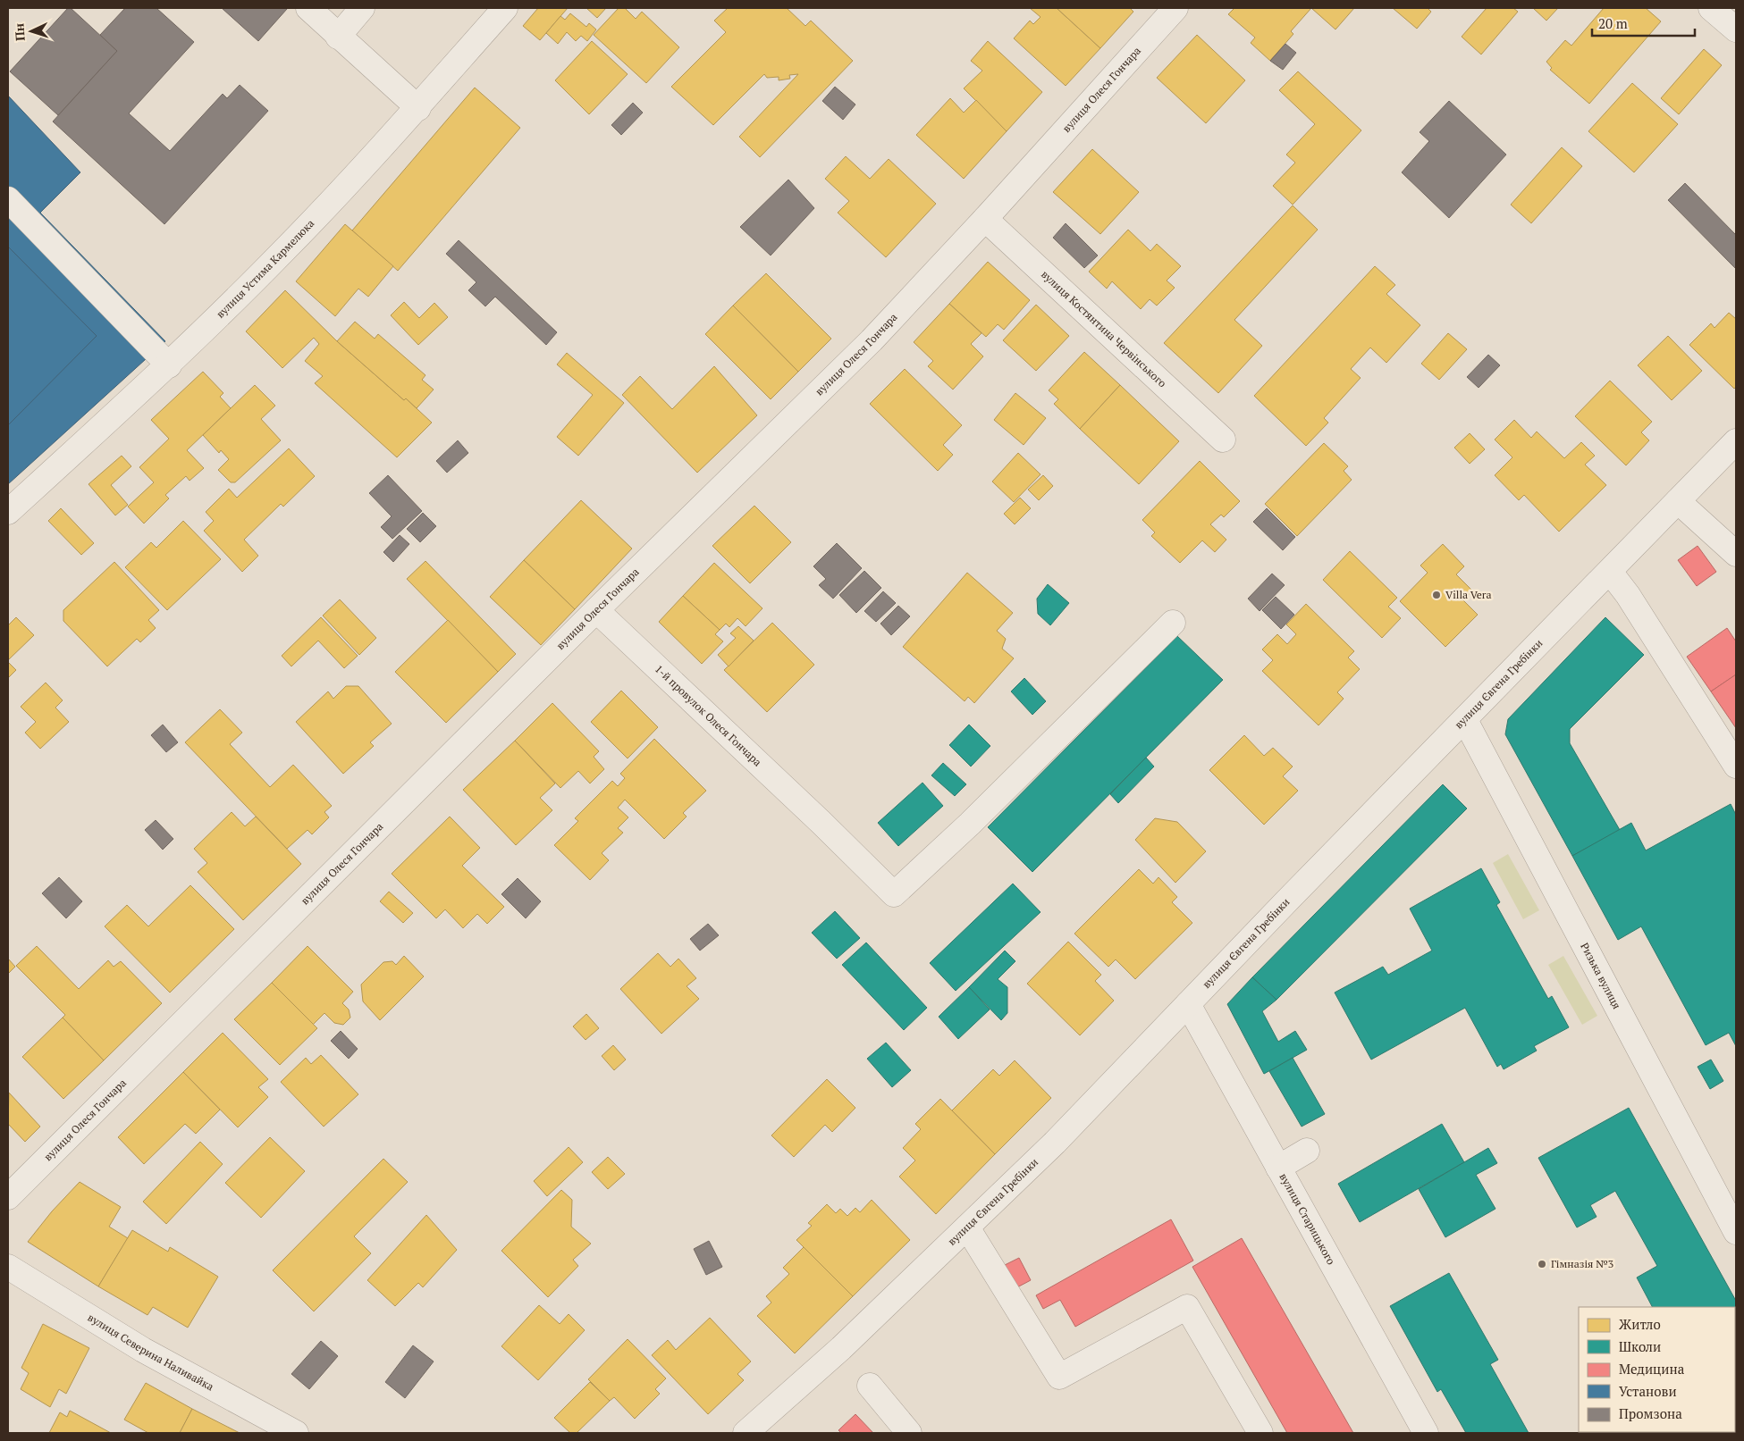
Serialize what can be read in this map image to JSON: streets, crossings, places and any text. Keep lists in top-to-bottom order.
{
  "streets": {
    "street": [
      "вулиця Олеся Гончара",
      "вулиця Устима Кармелюка",
      "вулиця Костянтина Червінського",
      "вулиця Євгена Гребінки",
      "1-й провулок Олеся Гончара",
      "Ризька вулиця",
      "вулиця Старицького",
      "вулиця Северина Наливайка"
    ]
  },
  "crossings": [
    ["вулиця Олеся Гончара", "вулиця Костянтина Червінського"],
    ["вулиця Олеся Гончара", "1-й провулок Олеся Гончара"],
    ["вулиця Євгена Гребінки", "Ризька вулиця"],
    ["вулиця Євгена Гребінки", "вулиця Старицького"]
  ],
  "places": ["Villa Vera", "Гімназія №3"],
  "legend": [
    "Житло",
    "Школи",
    "Медицина",
    "Установи",
    "Промзона"
  ],
  "scale_bar": "20 m",
  "north": "left"
}
